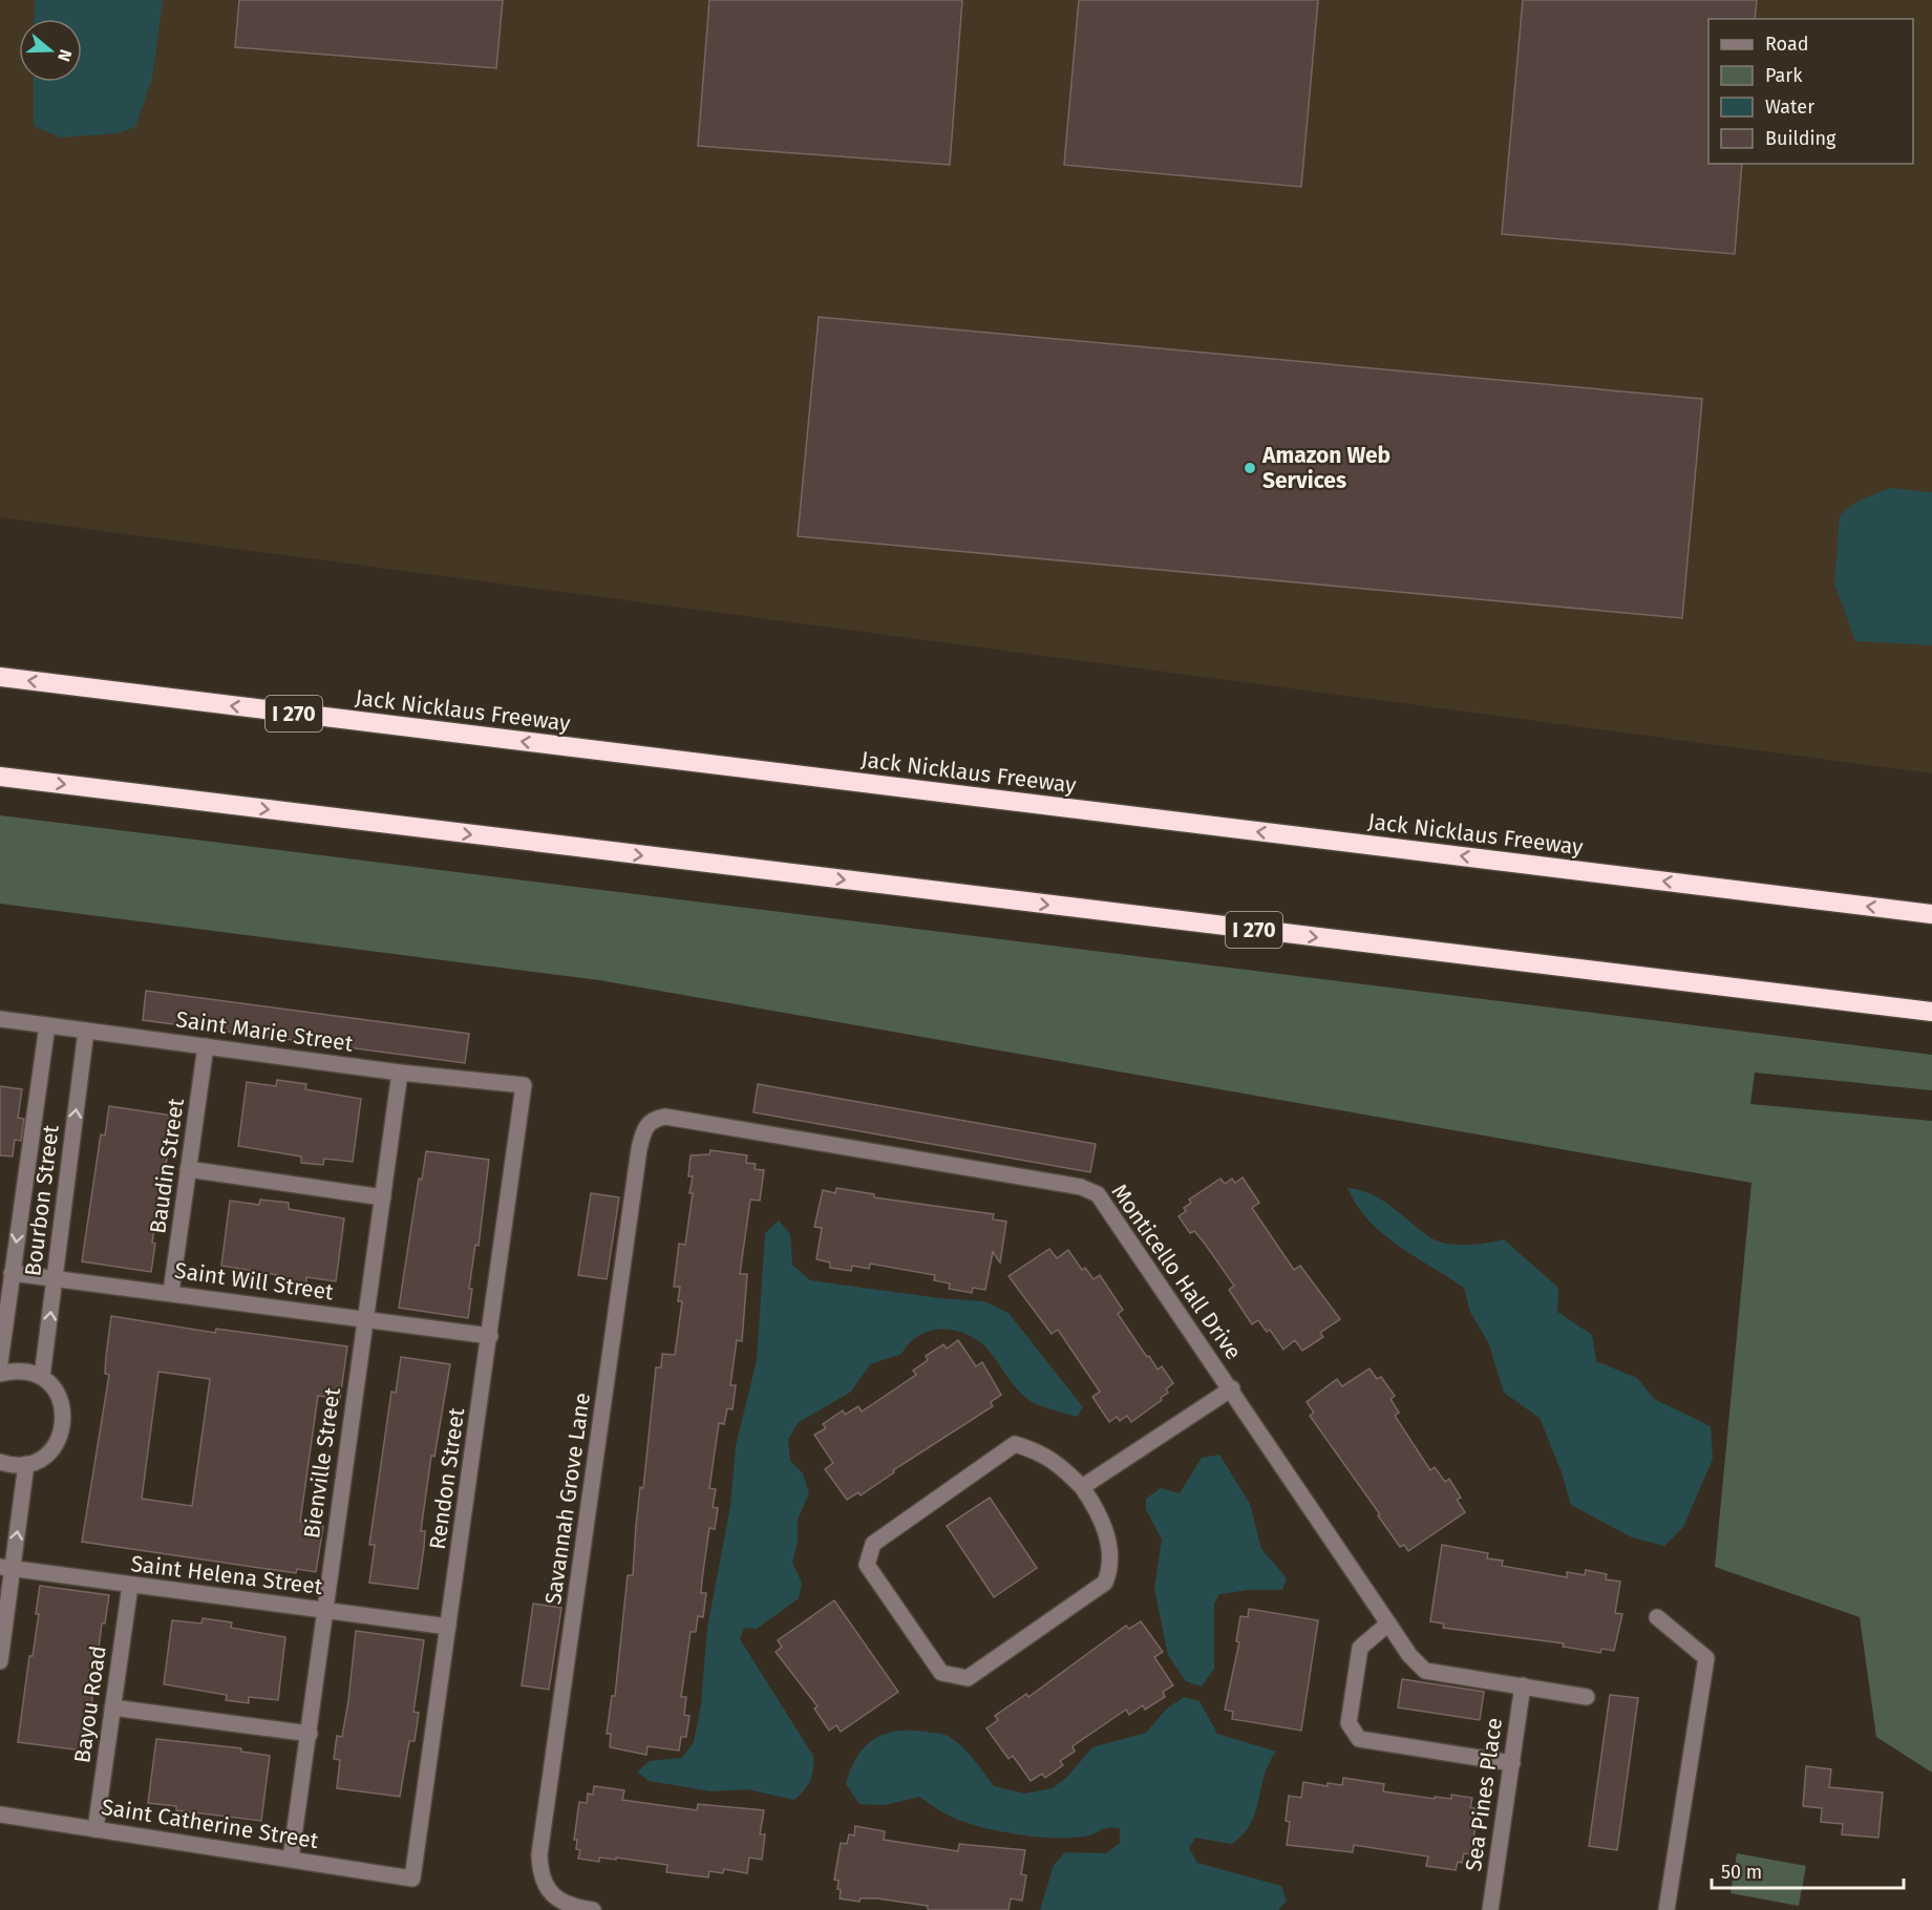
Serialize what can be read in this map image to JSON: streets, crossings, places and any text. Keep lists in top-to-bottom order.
{
  "streets": {
    "highway": ["Jack Nicklaus Freeway", "I 270"],
    "street": [
      "Saint Marie Street",
      "Baudin Street",
      "Bourbon Street",
      "Monticello Hall Drive",
      "Saint Will Street",
      "Bienville Street",
      "Rendon Street",
      "Savannah Grove Lane",
      "Saint Helena Street",
      "Bayou Road",
      "Sea Pines Place",
      "Saint Catherine Street"
    ]
  },
  "crossings": [
    ["Saint Marie Street", "Baudin Street"],
    ["Saint Marie Street", "Bourbon Street"],
    ["Saint Marie Street", "Bienville Street"],
    ["Saint Marie Street", "Rendon Street"],
    ["Baudin Street", "Saint Will Street"],
    ["Bourbon Street", "Saint Will Street"],
    ["Monticello Hall Drive", "Savannah Grove Lane"],
    ["Monticello Hall Drive", "Sea Pines Place"],
    ["Saint Will Street", "Bienville Street"],
    ["Saint Will Street", "Rendon Street"],
    ["Bienville Street", "Saint Helena Street"],
    ["Bienville Street", "Saint Catherine Street"],
    ["Rendon Street", "Saint Helena Street"],
    ["Rendon Street", "Saint Catherine Street"],
    ["Saint Helena Street", "Bayou Road"],
    ["Bayou Road", "Saint Catherine Street"]
  ],
  "places": ["Amazon Web Services"],
  "legend": [
    "Road",
    "Park",
    "Water",
    "Building"
  ],
  "scale_bar": "50 m",
  "north": "right"
}
